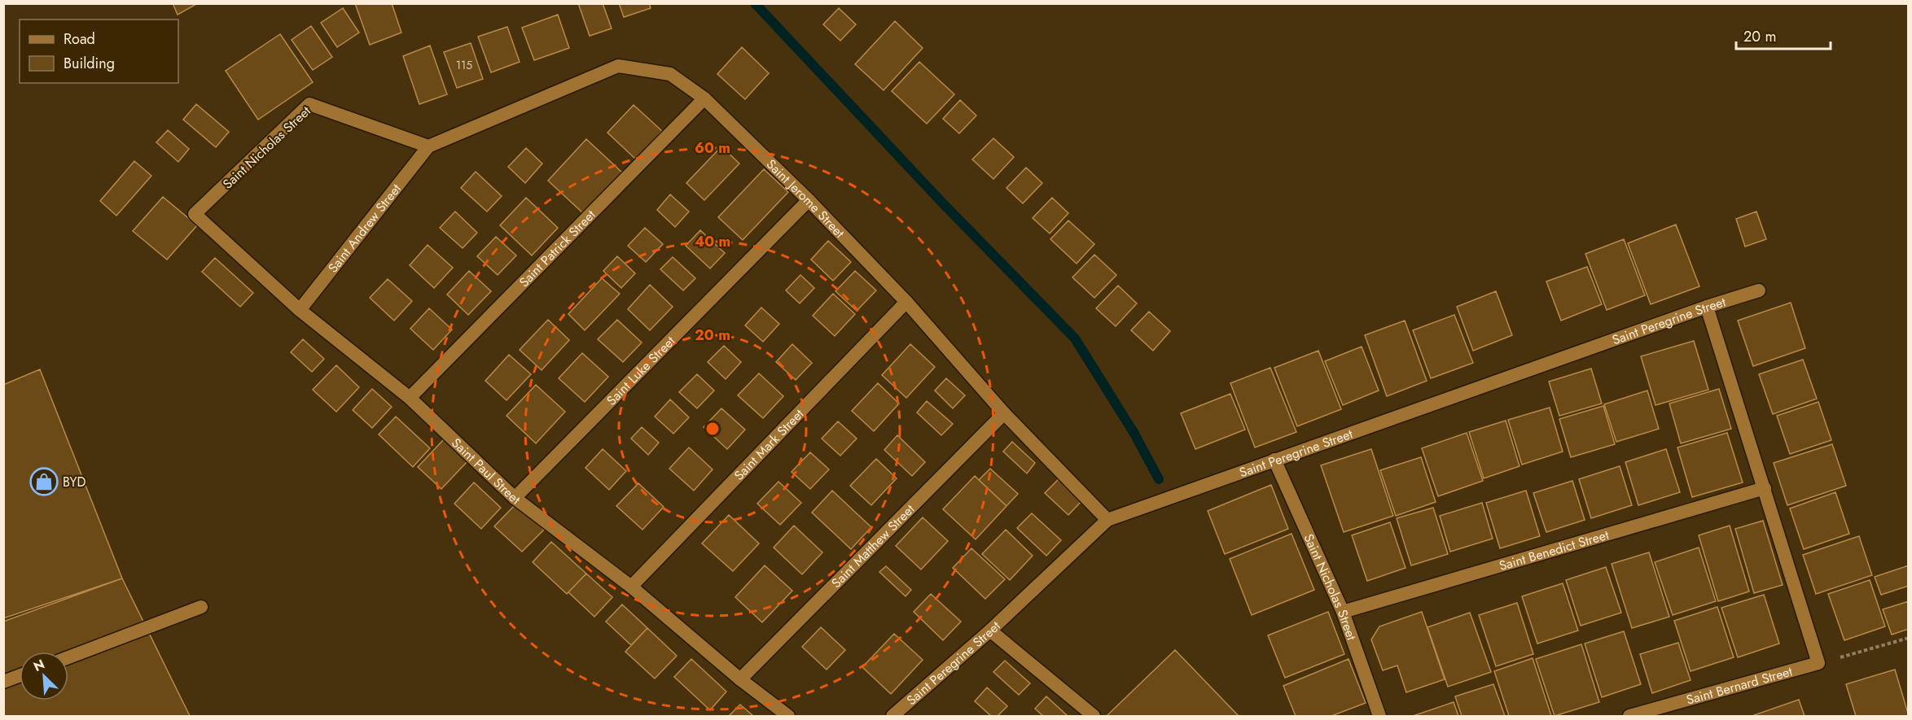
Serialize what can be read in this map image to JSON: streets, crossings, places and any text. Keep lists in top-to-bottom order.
{
  "streets": {
    "street": [
      "Saint Nicholas Street",
      "Saint Jerome Street",
      "Saint Andrew Street",
      "Saint Patrick Street",
      "Saint Peregrine Street",
      "Saint Luke Street",
      "Saint Mark Street",
      "Saint Paul Street",
      "Saint Matthew Street",
      "Saint Benedict Street",
      "Saint Bernard Street"
    ]
  },
  "crossings": [
    ["Saint Nicholas Street", "Saint Jerome Street"],
    ["Saint Nicholas Street", "Saint Andrew Street"],
    ["Saint Nicholas Street", "Saint Peregrine Street"],
    ["Saint Nicholas Street", "Saint Paul Street"],
    ["Saint Nicholas Street", "Saint Benedict Street"],
    ["Saint Jerome Street", "Saint Andrew Street"],
    ["Saint Jerome Street", "Saint Patrick Street"],
    ["Saint Jerome Street", "Saint Peregrine Street"],
    ["Saint Jerome Street", "Saint Luke Street"],
    ["Saint Jerome Street", "Saint Mark Street"],
    ["Saint Jerome Street", "Saint Matthew Street"],
    ["Saint Andrew Street", "Saint Paul Street"],
    ["Saint Patrick Street", "Saint Paul Street"],
    ["Saint Luke Street", "Saint Paul Street"],
    ["Saint Mark Street", "Saint Paul Street"],
    ["Saint Paul Street", "Saint Matthew Street"]
  ],
  "places": {
    "shop": ["BYD"]
  },
  "house_numbers": ["115"],
  "legend": ["Road", "Building"],
  "scale_bar": "20 m",
  "north": "top left",
  "rings": ["60 m", "40 m", "20 m"]
}
